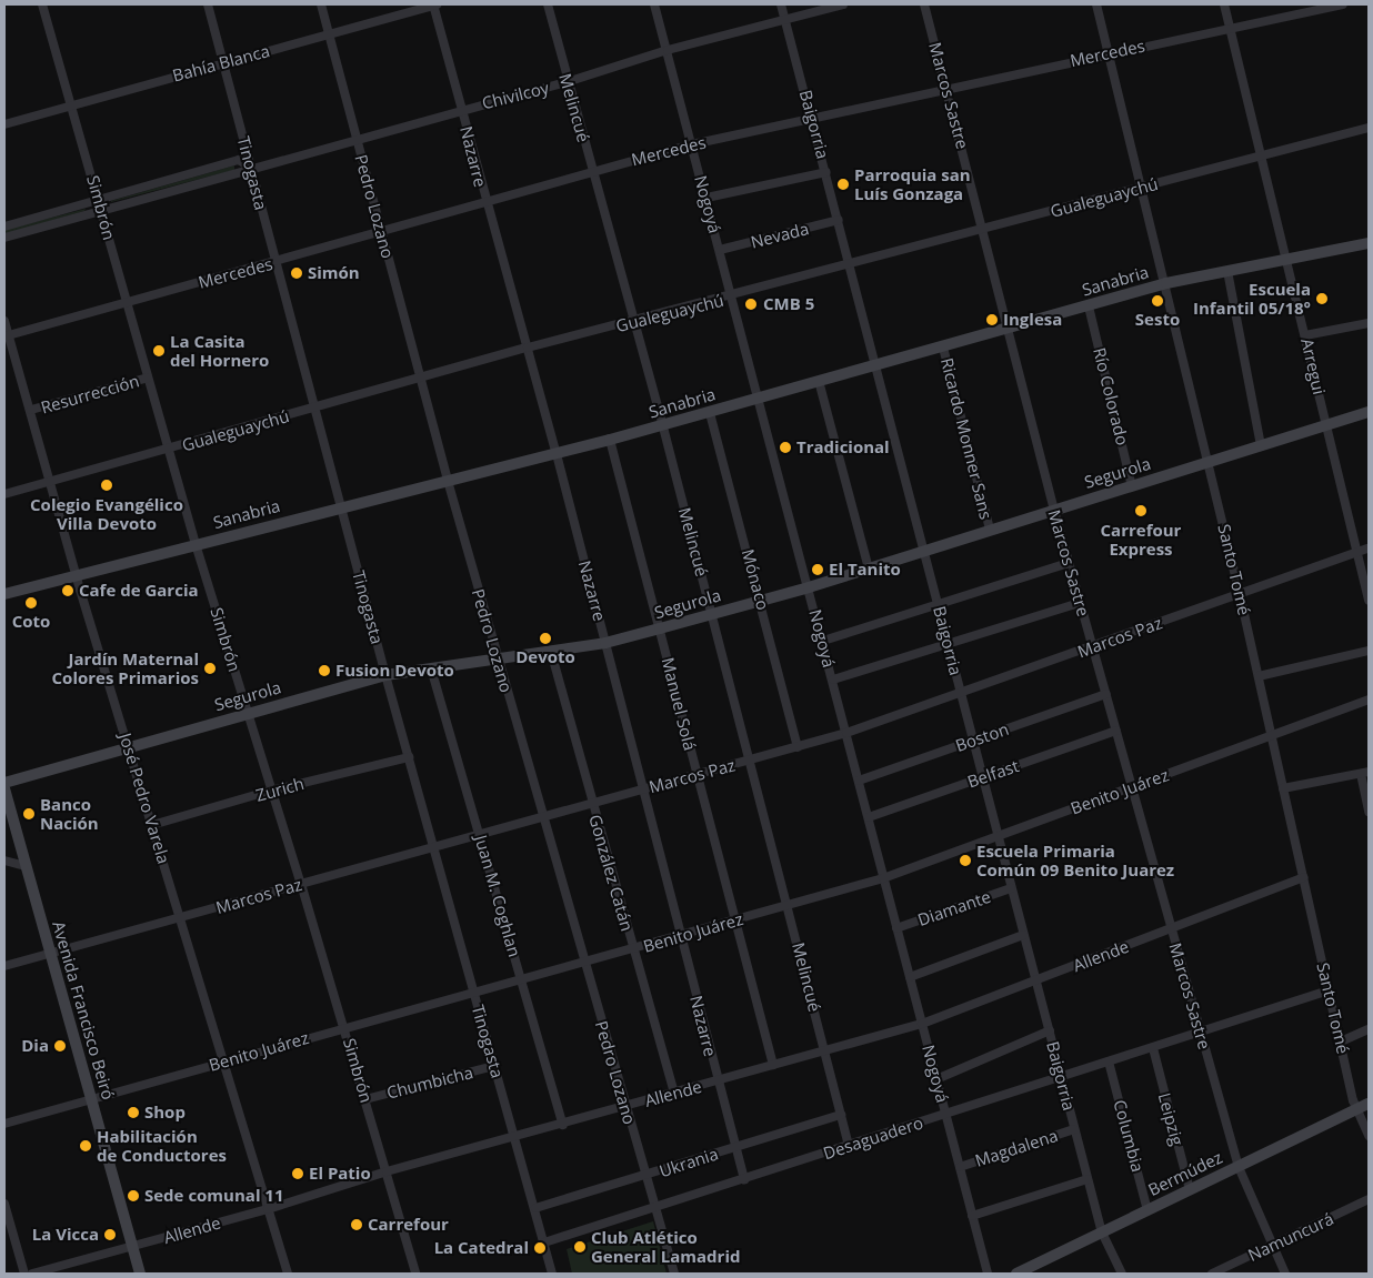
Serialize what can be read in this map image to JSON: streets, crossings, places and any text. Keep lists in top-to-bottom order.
{
  "streets": {
    "street": [
      "Mercedes",
      "Bahía Blanca",
      "Chivilcoy",
      "Marcos Sastre",
      "Melincué",
      "Baigorria",
      "Nazarre",
      "Tinogasta",
      "Gualeguaychú",
      "Nogoyá",
      "Pedro Lozano",
      "Simbrón",
      "Nevada",
      "Sanabria",
      "Arregui",
      "Resurrección",
      "Río Colorado",
      "Ricardo Monner Sans",
      "Segurola",
      "Santo Tomé",
      "Mónaco",
      "Marcos Paz",
      "Manuel Solá",
      "Boston",
      "Belfast",
      "Zurich",
      "Benito Juárez",
      "José Pedro Varela",
      "González Catán",
      "Juan M. Coghlan",
      "Diamante",
      "Allende",
      "Avenida Francisco Beiró",
      "Chumbicha",
      "Leipzig",
      "Columbia",
      "Desaguadero",
      "Magdalena",
      "Ukrania",
      "Bermúdez",
      "Namuncurá"
    ]
  },
  "crossings": [
    ["Mercedes", "Marcos Sastre"],
    ["Mercedes", "Melincué"],
    ["Mercedes", "Baigorria"],
    ["Mercedes", "Nazarre"],
    ["Mercedes", "Tinogasta"],
    ["Mercedes", "Nogoyá"],
    ["Mercedes", "Pedro Lozano"],
    ["Mercedes", "Simbrón"],
    ["Mercedes", "Arregui"],
    ["Mercedes", "Santo Tomé"],
    ["Mercedes", "José Pedro Varela"],
    ["Bahía Blanca", "Nazarre"],
    ["Bahía Blanca", "Tinogasta"],
    ["Bahía Blanca", "Pedro Lozano"],
    ["Bahía Blanca", "Simbrón"],
    ["Chivilcoy", "Melincué"],
    ["Chivilcoy", "Baigorria"],
    ["Chivilcoy", "Nazarre"],
    ["Chivilcoy", "Tinogasta"],
    ["Chivilcoy", "Nogoyá"],
    ["Chivilcoy", "Pedro Lozano"],
    ["Chivilcoy", "Simbrón"],
    ["Marcos Sastre", "Gualeguaychú"],
    ["Marcos Sastre", "Sanabria"],
    ["Marcos Sastre", "Segurola"],
    ["Marcos Sastre", "Marcos Paz"],
    ["Marcos Sastre", "Boston"],
    ["Marcos Sastre", "Belfast"],
    ["Marcos Sastre", "Benito Juárez"],
    ["Marcos Sastre", "Allende"],
    ["Marcos Sastre", "Desaguadero"],
    ["Marcos Sastre", "Bermúdez"],
    ["Marcos Sastre", "Namuncurá"],
    ["Melincué", "Gualeguaychú"],
    ["Melincué", "Sanabria"],
    ["Melincué", "Segurola"],
    ["Melincué", "Marcos Paz"],
    ["Melincué", "Benito Juárez"],
    ["Melincué", "Allende"],
    ["Melincué", "Desaguadero"],
    ["Melincué", "Ukrania"],
    ["Baigorria", "Gualeguaychú"],
    ["Baigorria", "Nevada"],
    ["Baigorria", "Sanabria"],
    ["Baigorria", "Segurola"],
    ["Baigorria", "Marcos Paz"],
    ["Baigorria", "Boston"],
    ["Baigorria", "Belfast"],
    ["Baigorria", "Benito Juárez"],
    ["Baigorria", "Diamante"],
    ["Baigorria", "Allende"],
    ["Baigorria", "Desaguadero"],
    ["Baigorria", "Magdalena"],
    ["Baigorria", "Bermúdez"],
    ["Nazarre", "Gualeguaychú"],
    ["Nazarre", "Sanabria"],
    ["Nazarre", "Segurola"],
    ["Nazarre", "Marcos Paz"],
    ["Nazarre", "Benito Juárez"],
    ["Nazarre", "Allende"],
    ["Nazarre", "Desaguadero"],
    ["Nazarre", "Ukrania"],
    ["Tinogasta", "Gualeguaychú"],
    ["Tinogasta", "Sanabria"],
    ["Tinogasta", "Segurola"],
    ["Tinogasta", "Marcos Paz"],
    ["Tinogasta", "Zurich"],
    ["Tinogasta", "Benito Juárez"],
    ["Tinogasta", "Allende"],
    ["Tinogasta", "Chumbicha"],
    ["Tinogasta", "Desaguadero"],
    ["Tinogasta", "Ukrania"],
    ["Gualeguaychú", "Nogoyá"],
    ["Gualeguaychú", "Pedro Lozano"],
    ["Gualeguaychú", "Simbrón"],
    ["Gualeguaychú", "Arregui"],
    ["Gualeguaychú", "Santo Tomé"],
    ["Gualeguaychú", "José Pedro Varela"],
    ["Nogoyá", "Nevada"],
    ["Nogoyá", "Sanabria"],
    ["Nogoyá", "Segurola"],
    ["Nogoyá", "Marcos Paz"],
    ["Nogoyá", "Boston"],
    ["Nogoyá", "Belfast"],
    ["Nogoyá", "Benito Juárez"],
    ["Nogoyá", "Diamante"],
    ["Nogoyá", "Allende"],
    ["Nogoyá", "Desaguadero"],
    ["Nogoyá", "Magdalena"],
    ["Pedro Lozano", "Sanabria"],
    ["Pedro Lozano", "Segurola"],
    ["Pedro Lozano", "Marcos Paz"],
    ["Pedro Lozano", "Benito Juárez"],
    ["Pedro Lozano", "Allende"],
    ["Pedro Lozano", "Desaguadero"],
    ["Pedro Lozano", "Ukrania"],
    ["Simbrón", "Sanabria"],
    ["Simbrón", "Resurrección"],
    ["Simbrón", "Segurola"],
    ["Simbrón", "Marcos Paz"],
    ["Simbrón", "Zurich"],
    ["Simbrón", "Benito Juárez"],
    ["Simbrón", "Allende"],
    ["Simbrón", "Chumbicha"],
    ["Sanabria", "Arregui"],
    ["Sanabria", "Río Colorado"],
    ["Sanabria", "Ricardo Monner Sans"],
    ["Sanabria", "Santo Tomé"],
    ["Sanabria", "Mónaco"],
    ["Sanabria", "Manuel Solá"],
    ["Sanabria", "José Pedro Varela"],
    ["Arregui", "Segurola"],
    ["Arregui", "Marcos Paz"],
    ["Resurrección", "José Pedro Varela"],
    ["Río Colorado", "Segurola"],
    ["Ricardo Monner Sans", "Segurola"],
    ["Segurola", "Santo Tomé"],
    ["Segurola", "Mónaco"],
    ["Segurola", "Manuel Solá"],
    ["Segurola", "José Pedro Varela"],
    ["Segurola", "González Catán"],
    ["Segurola", "Juan M. Coghlan"],
    ["Santo Tomé", "Marcos Paz"],
    ["Santo Tomé", "Benito Juárez"],
    ["Santo Tomé", "Allende"],
    ["Santo Tomé", "Desaguadero"],
    ["Santo Tomé", "Bermúdez"],
    ["Mónaco", "Marcos Paz"],
    ["Marcos Paz", "Manuel Solá"],
    ["Marcos Paz", "José Pedro Varela"],
    ["Marcos Paz", "González Catán"],
    ["Marcos Paz", "Juan M. Coghlan"],
    ["Marcos Paz", "Avenida Francisco Beiró"],
    ["Manuel Solá", "Benito Juárez"],
    ["Manuel Solá", "Allende"],
    ["Zurich", "José Pedro Varela"],
    ["Benito Juárez", "José Pedro Varela"],
    ["Benito Juárez", "González Catán"],
    ["Benito Juárez", "Juan M. Coghlan"],
    ["Benito Juárez", "Avenida Francisco Beiró"],
    ["José Pedro Varela", "Allende"],
    ["González Catán", "Allende"],
    ["Juan M. Coghlan", "Allende"],
    ["Allende", "Avenida Francisco Beiró"],
    ["Leipzig", "Desaguadero"],
    ["Leipzig", "Bermúdez"],
    ["Columbia", "Desaguadero"],
    ["Columbia", "Bermúdez"]
  ],
  "places": [
    "Parroquia san Luís Gonzaga",
    "Simón",
    "Escuela Infantil 05/18°",
    "Sesto",
    "CMB 5",
    "Inglesa",
    "La Casita del Hornero",
    "Tradicional",
    "Colegio Evangélico Villa Devoto",
    "Carrefour Express",
    "El Tanito",
    "Cafe de Garcia",
    "Coto",
    "Devoto",
    "Jardín Maternal Colores Primarios",
    "Fusion Devoto",
    "Banco Nación",
    "Escuela Primaria Común 09 Benito Juarez",
    "Dia",
    "Shop",
    "Habilitación de Conductores",
    "El Patio",
    "Sede comunal 11",
    "Carrefour",
    "La Vicca",
    "Club Atlético General Lamadrid",
    "La Catedral"
  ]
}
